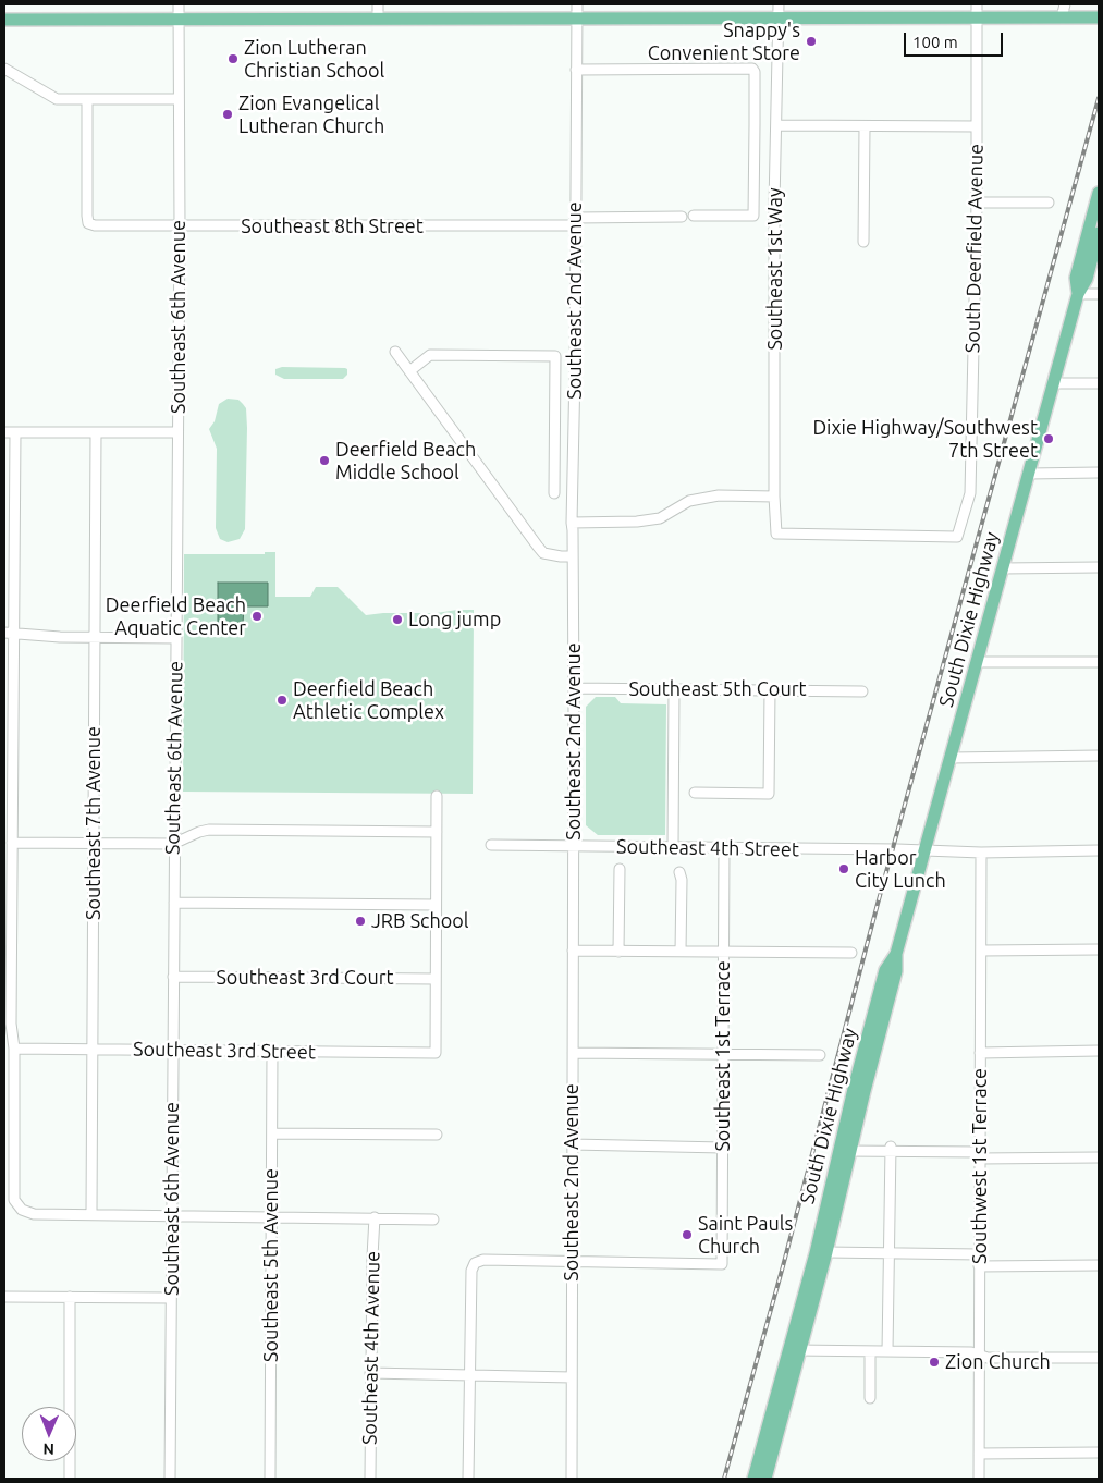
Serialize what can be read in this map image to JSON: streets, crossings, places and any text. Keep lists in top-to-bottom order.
{
  "streets": {
    "main road": ["South Dixie Highway"],
    "street": [
      "Southeast 8th Street",
      "South Deerfield Avenue",
      "Southeast 1st Way",
      "Southeast 2nd Avenue",
      "Southeast 6th Avenue",
      "Southeast 5th Court",
      "Southeast 7th Avenue",
      "Southeast 4th Street",
      "Southeast 3rd Court",
      "Southeast 3rd Street",
      "Southeast 1st Terrace",
      "Southwest 1st Terrace",
      "Southeast 5th Avenue",
      "Southeast 4th Avenue"
    ]
  },
  "crossings": [
    ["Southeast 8th Street", "Southeast 2nd Avenue"],
    ["Southeast 8th Street", "Southeast 6th Avenue"],
    ["South Deerfield Avenue", "Southeast 1st Way"],
    ["Southeast 2nd Avenue", "Southeast 5th Court"],
    ["Southeast 2nd Avenue", "Southeast 4th Street"],
    ["Southeast 2nd Avenue", "Southeast 1st Terrace"],
    ["Southeast 6th Avenue", "Southeast 3rd Court"],
    ["Southeast 6th Avenue", "Southeast 3rd Street"],
    ["South Dixie Highway", "Southeast 4th Street"],
    ["Southeast 7th Avenue", "Southeast 3rd Street"],
    ["Southeast 4th Street", "Southeast 1st Terrace"],
    ["Southeast 4th Street", "Southwest 1st Terrace"],
    ["Southeast 3rd Court", "Southeast 3rd Street"],
    ["Southeast 3rd Street", "Southeast 5th Avenue"]
  ],
  "places": [
    "Snappy's Convenient Store",
    "Zion Lutheran Christian School",
    "Zion Evangelical Lutheran Church",
    "Dixie Highway/Southwest 7th Street",
    "Deerfield Beach Middle School",
    "Deerfield Beach Aquatic Center",
    "Long jump",
    "Deerfield Beach Athletic Complex",
    "Harbor City Lunch",
    "JRB School",
    "Saint Pauls Church",
    "Zion Church"
  ],
  "scale_bar": "100 m",
  "north": "bottom"
}
